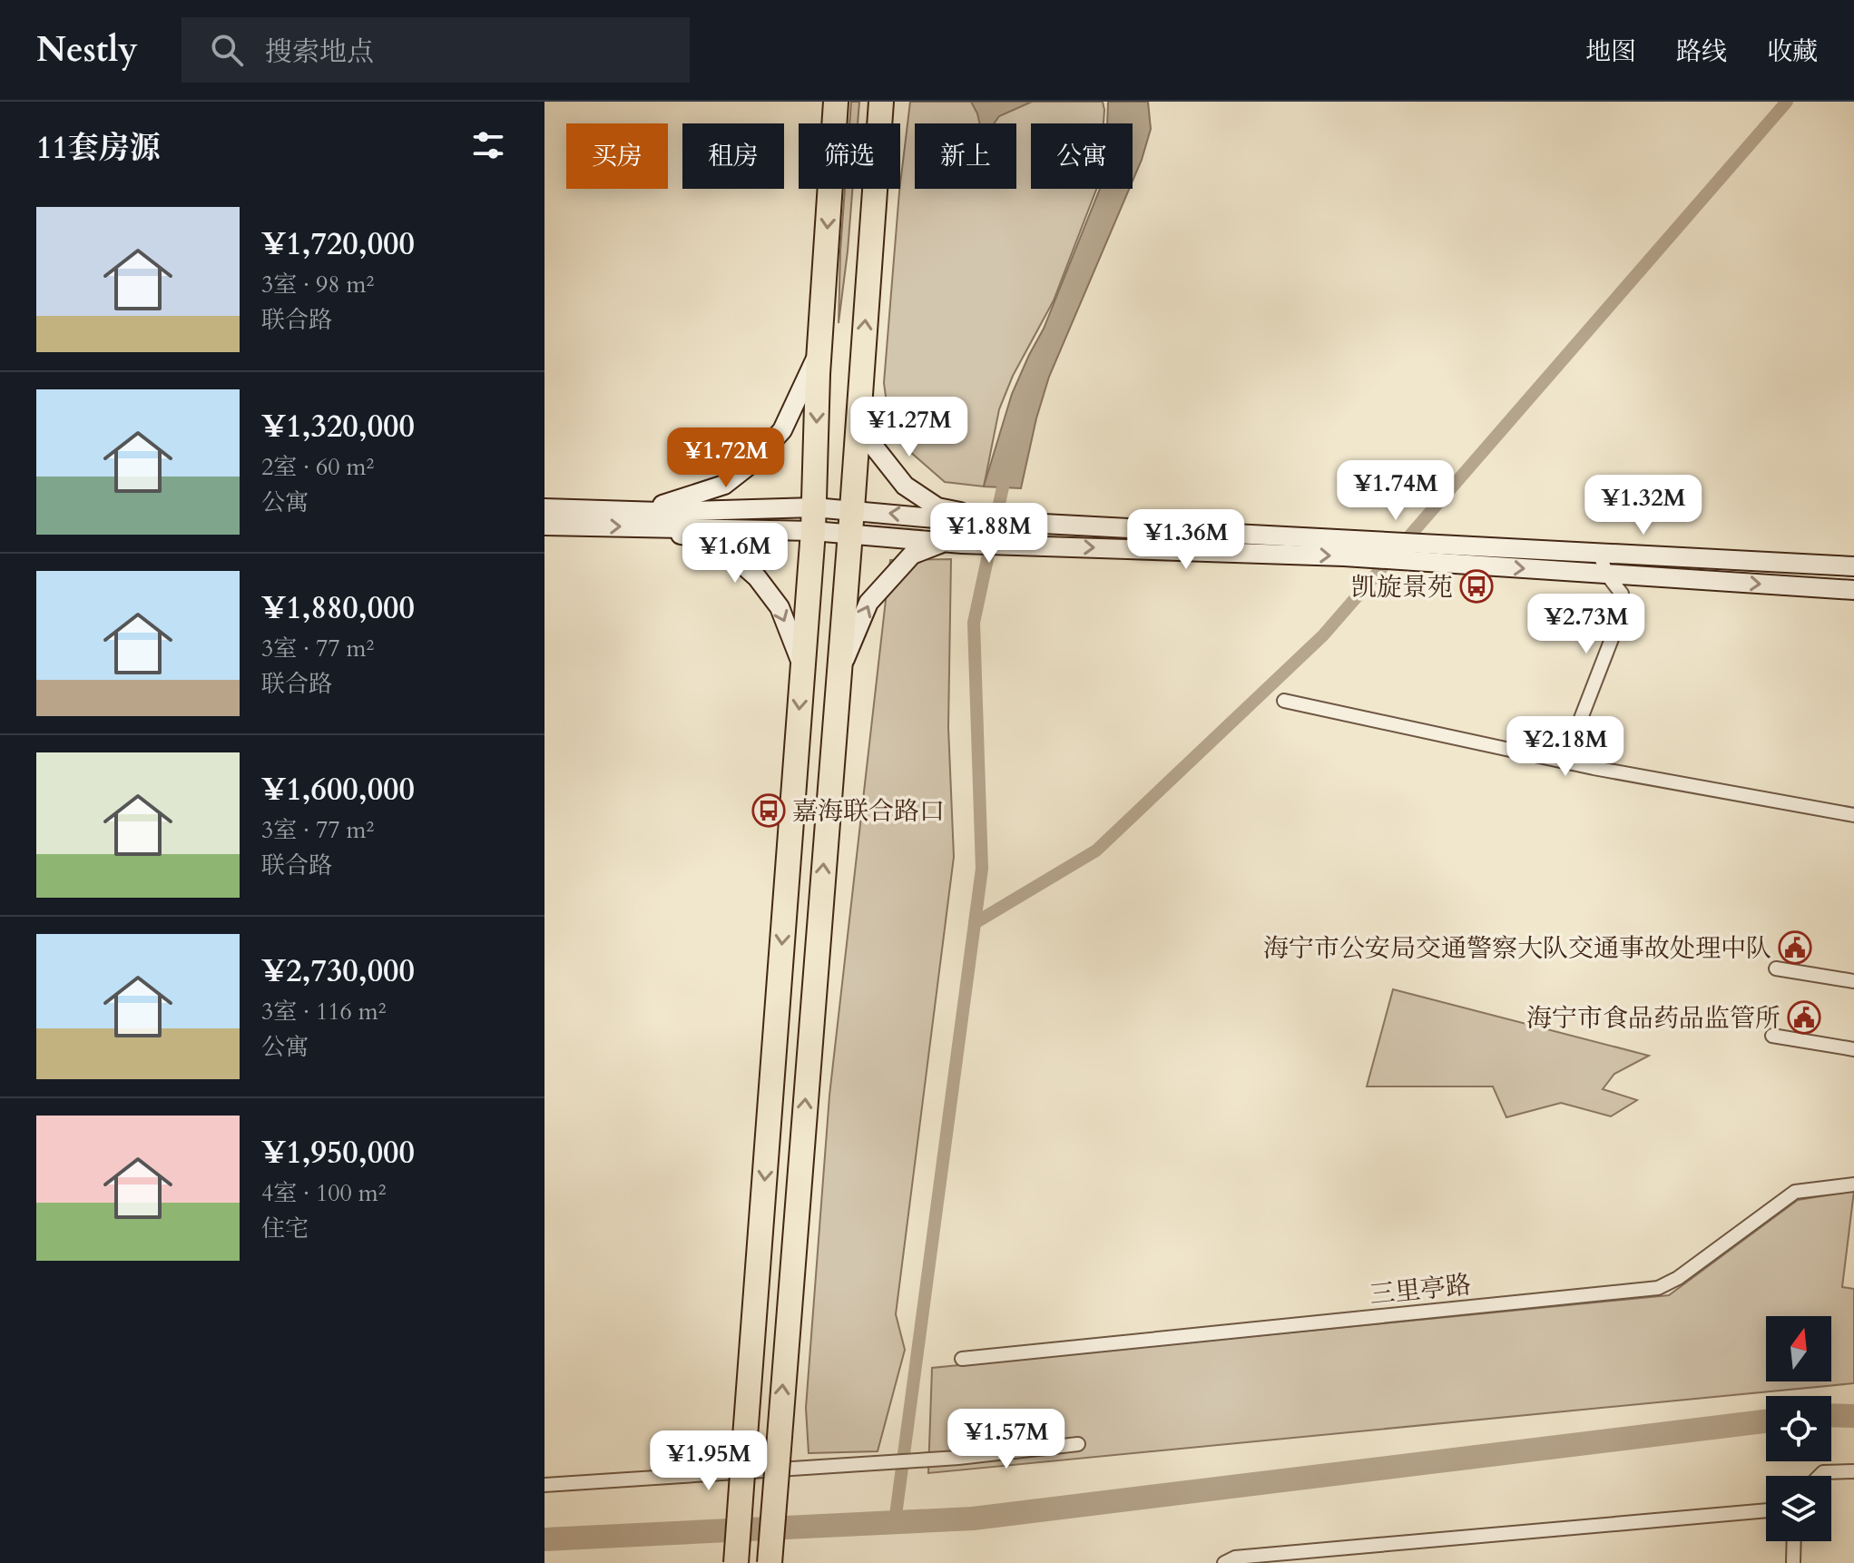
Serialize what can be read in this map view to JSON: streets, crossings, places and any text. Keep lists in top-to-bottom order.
{
  "streets": {
    "street": ["三里亭路"]
  },
  "places": {
    "bus stop": ["凯旋景苑", "嘉海联合路口"],
    "public building": ["海宁市公安局交通警察大队交通事故处理中队", "海宁市食品药品监管所"]
  },
  "north": "top",
  "page": {
    "header": "Nestly",
    "search": "搜索地点",
    "nav": ["地图", "路线", "收藏"],
    "heading": "11套房源",
    "chip": [
      "买房",
      "租房",
      "筛选",
      "新上",
      "公寓"
    ],
    "list": [
      {
        "name": "¥1,720,000",
        "note": "3室 · 98 m² · 联合路"
      },
      {
        "name": "¥1,320,000",
        "note": "2室 · 60 m² · 公寓"
      },
      {
        "name": "¥1,880,000",
        "note": "3室 · 77 m² · 联合路"
      },
      {
        "name": "¥1,600,000",
        "note": "3室 · 77 m² · 联合路"
      },
      {
        "name": "¥2,730,000",
        "note": "3室 · 116 m² · 公寓"
      },
      {
        "name": "¥1,950,000",
        "note": "4室 · 100 m² · 住宅"
      }
    ],
    "price": [
      "¥1.27M",
      "¥1.72M",
      "¥1.74M",
      "¥1.32M",
      "¥1.88M",
      "¥1.36M",
      "¥1.6M",
      "¥2.73M",
      "¥2.18M",
      "¥1.57M",
      "¥1.95M"
    ]
  }
}
